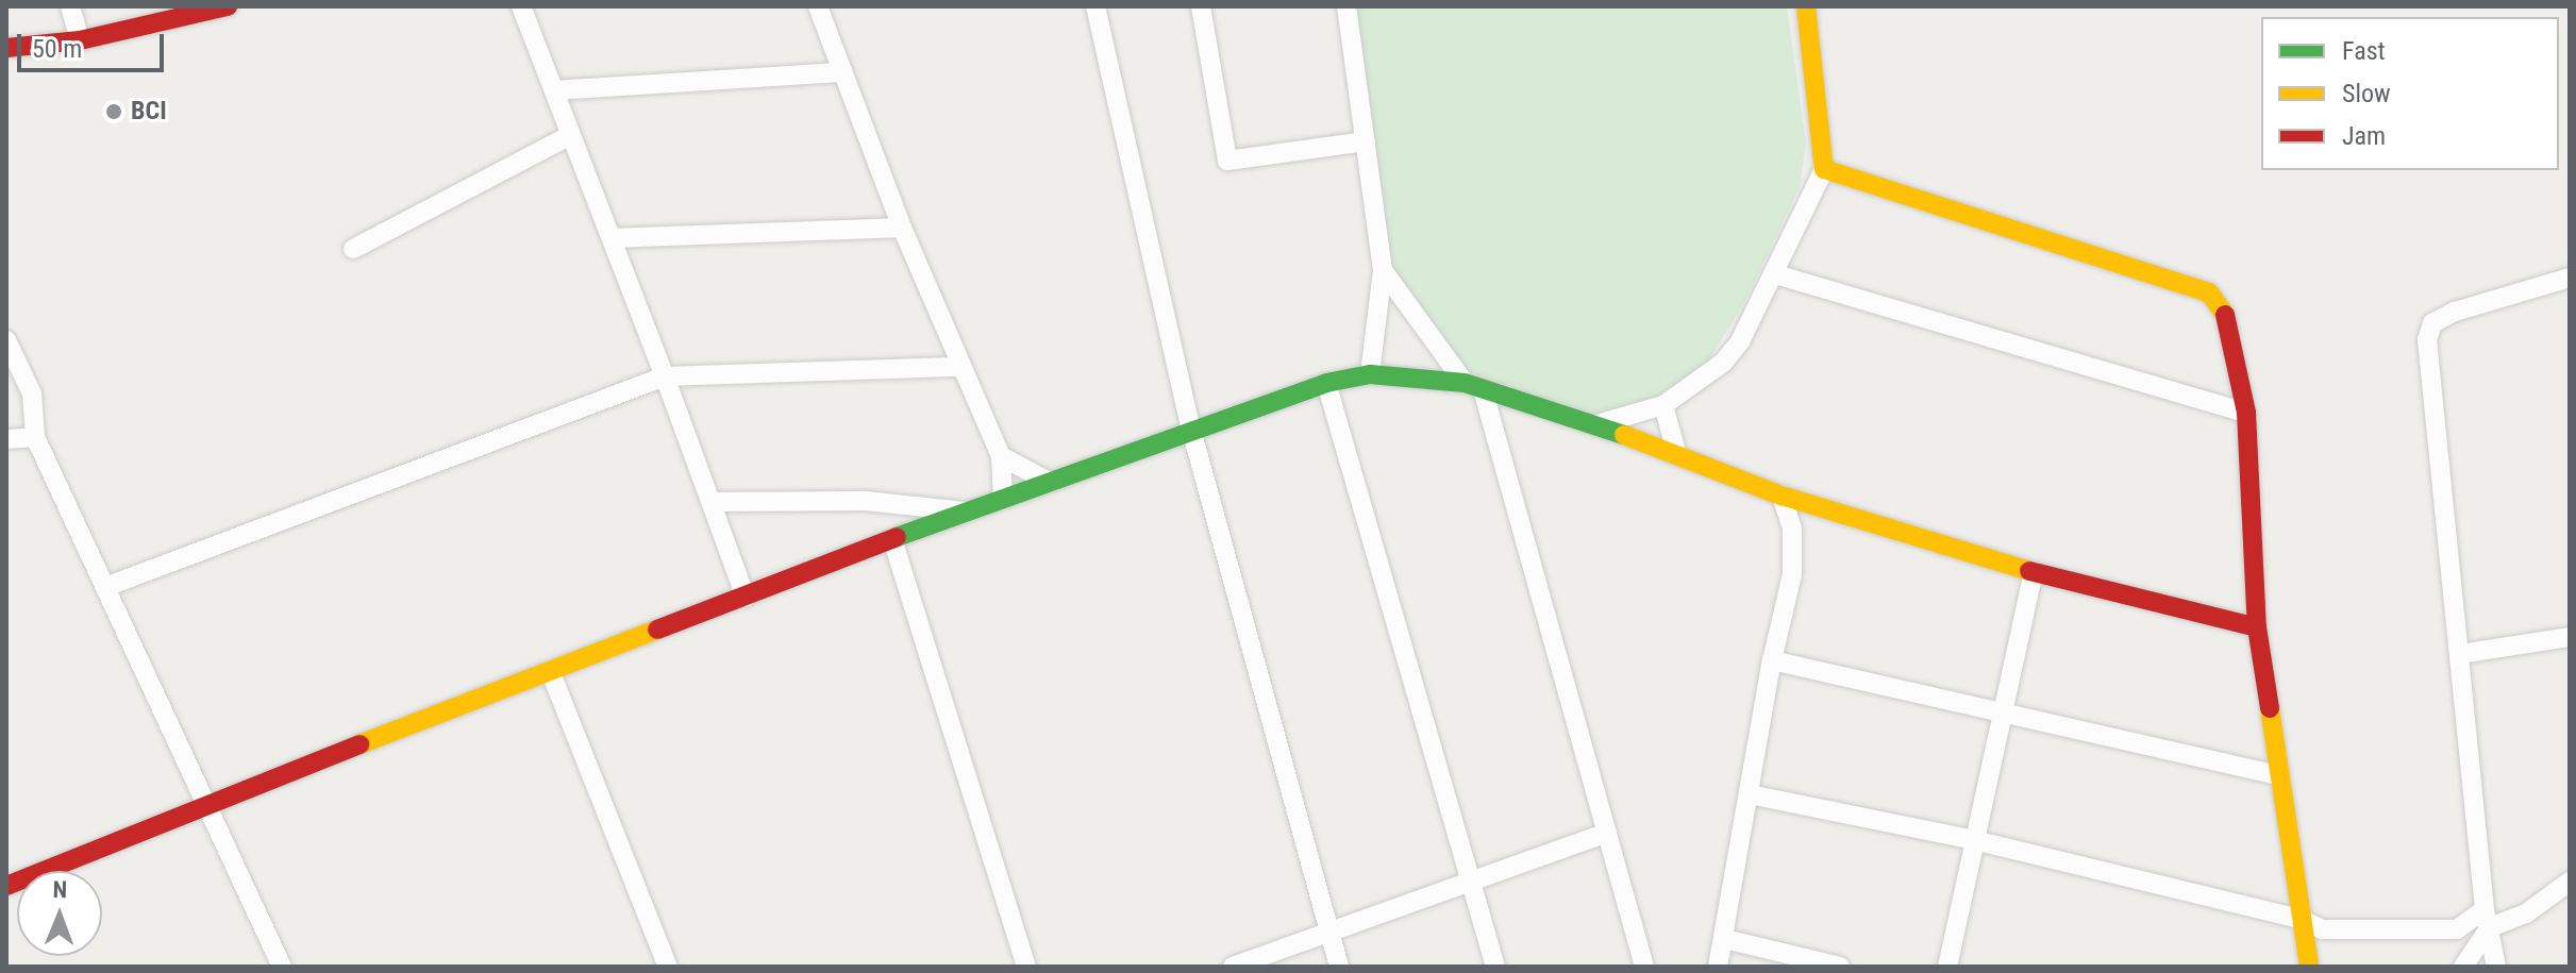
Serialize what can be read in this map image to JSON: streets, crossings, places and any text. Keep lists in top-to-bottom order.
{
  "places": ["BCI"],
  "legend": ["Fast", "Slow", "Jam"],
  "scale_bar": "50 m",
  "north": "top"
}
